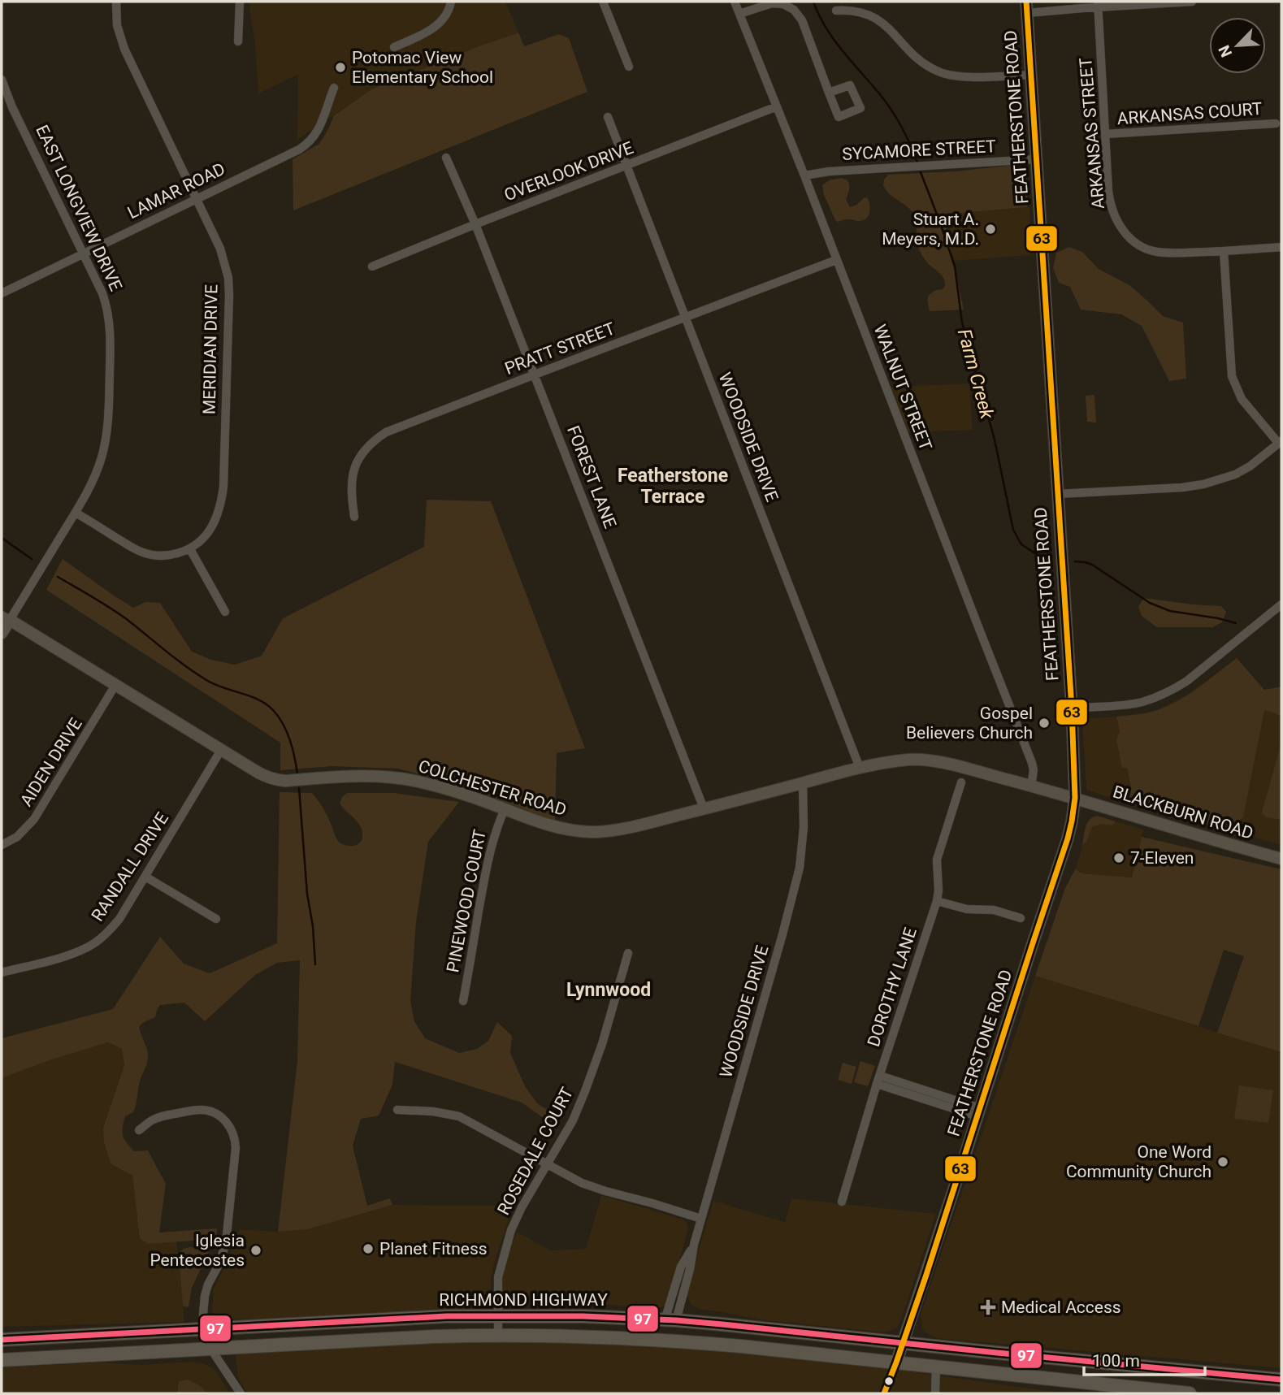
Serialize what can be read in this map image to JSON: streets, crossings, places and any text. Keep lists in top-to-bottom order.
{
  "streets": {
    "main road": ["RICHMOND HIGHWAY"],
    "street": [
      "ARKANSAS COURT",
      "FEATHERSTONE ROAD",
      "ARKANSAS STREET",
      "SYCAMORE STREET",
      "OVERLOOK DRIVE",
      "LAMAR ROAD",
      "EAST LONGVIEW DRIVE",
      "PRATT STREET",
      "MERIDIAN DRIVE",
      "WALNUT STREET",
      "WOODSIDE DRIVE",
      "FOREST LANE",
      "AIDEN DRIVE",
      "COLCHESTER ROAD",
      "BLACKBURN ROAD",
      "RANDALL DRIVE",
      "PINEWOOD COURT",
      "DOROTHY LANE",
      "ROSEDALE COURT"
    ]
  },
  "crossings": [
    ["ARKANSAS COURT", "ARKANSAS STREET"],
    ["FEATHERSTONE ROAD", "SYCAMORE STREET"],
    ["FEATHERSTONE ROAD", "COLCHESTER ROAD"],
    ["FEATHERSTONE ROAD", "BLACKBURN ROAD"],
    ["FEATHERSTONE ROAD", "RICHMOND HIGHWAY"],
    ["SYCAMORE STREET", "WALNUT STREET"],
    ["OVERLOOK DRIVE", "WALNUT STREET"],
    ["OVERLOOK DRIVE", "WOODSIDE DRIVE"],
    ["OVERLOOK DRIVE", "FOREST LANE"],
    ["LAMAR ROAD", "EAST LONGVIEW DRIVE"],
    ["LAMAR ROAD", "MERIDIAN DRIVE"],
    ["EAST LONGVIEW DRIVE", "COLCHESTER ROAD"],
    ["PRATT STREET", "WALNUT STREET"],
    ["PRATT STREET", "WOODSIDE DRIVE"],
    ["PRATT STREET", "FOREST LANE"],
    ["WALNUT STREET", "COLCHESTER ROAD"],
    ["WOODSIDE DRIVE", "COLCHESTER ROAD"],
    ["WOODSIDE DRIVE", "RICHMOND HIGHWAY"],
    ["FOREST LANE", "COLCHESTER ROAD"],
    ["AIDEN DRIVE", "COLCHESTER ROAD"],
    ["COLCHESTER ROAD", "BLACKBURN ROAD"],
    ["COLCHESTER ROAD", "RANDALL DRIVE"],
    ["COLCHESTER ROAD", "PINEWOOD COURT"],
    ["ROSEDALE COURT", "RICHMOND HIGHWAY"]
  ],
  "districts": ["Featherstone Terrace", "Lynnwood"],
  "water": ["Farm Creek"],
  "places": {
    "other": [
      "Potomac View Elementary School",
      "Stuart A. Meyers, M.D.",
      "Gospel Believers Church",
      "7-Eleven",
      "One Word Community Church",
      "Planet Fitness",
      "Iglesia Pentecostes"
    ],
    "health": ["Medical Access"]
  },
  "lines": ["transit line 63", "transit line 97"],
  "scale_bar": "100 m",
  "north": "bottom left"
}
